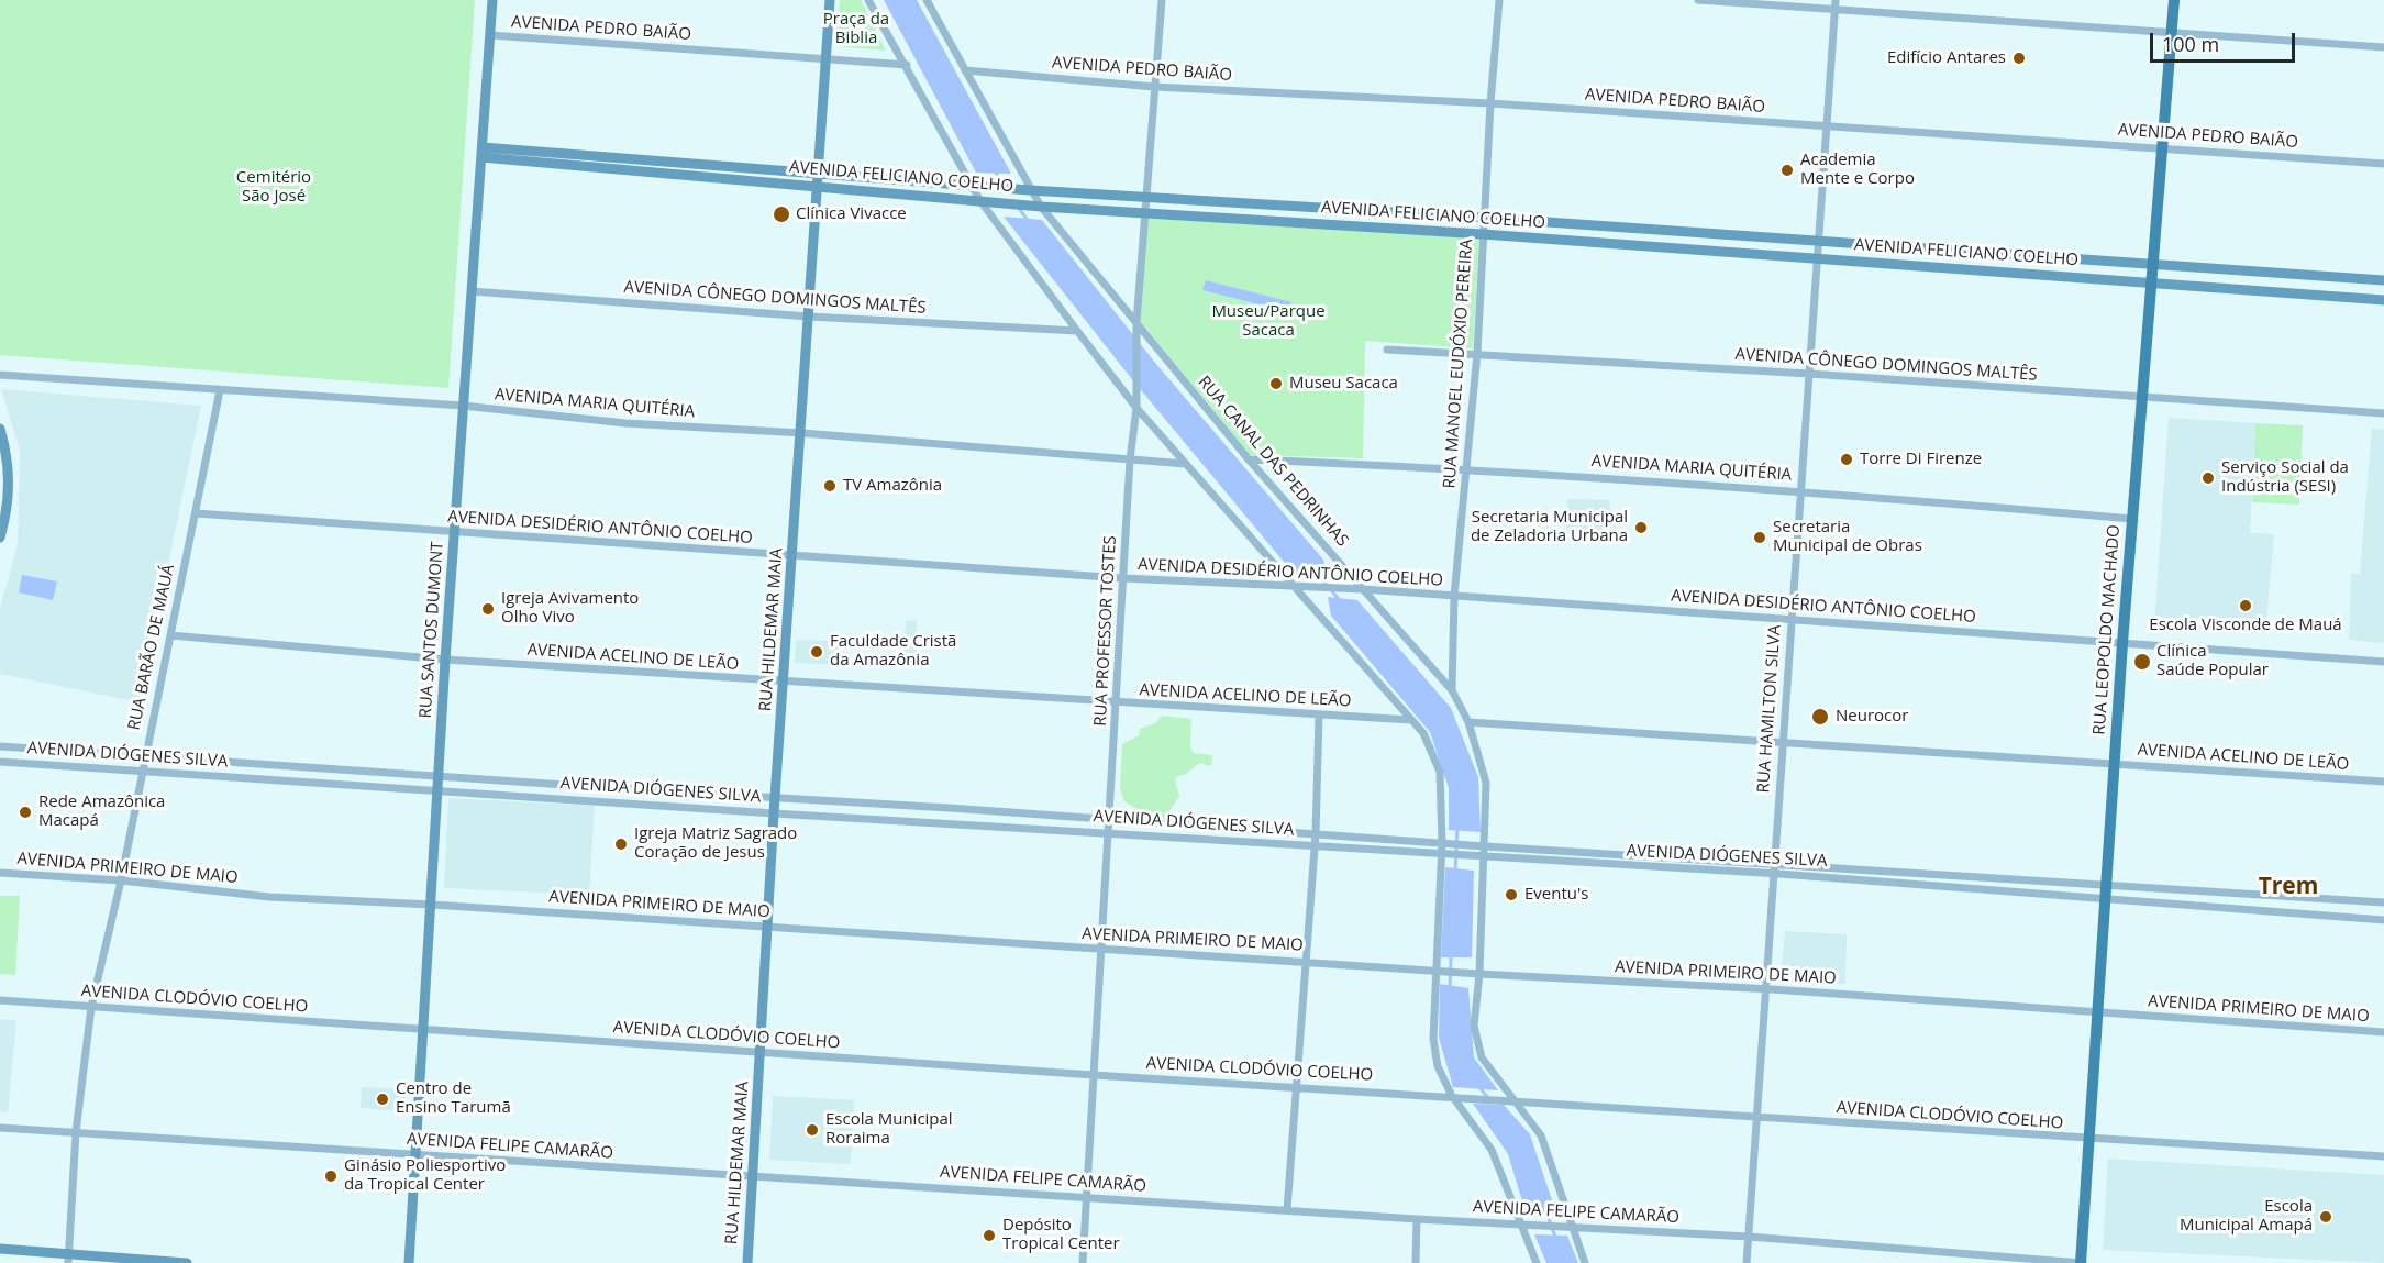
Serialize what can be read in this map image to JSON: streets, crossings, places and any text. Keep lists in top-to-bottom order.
{
  "streets": {
    "main road": ["RUA LEOPOLDO MACHADO"],
    "street": [
      "AVENIDA PEDRO BAIÃO",
      "AVENIDA FELICIANO COELHO",
      "AVENIDA CÔNEGO DOMINGOS MALTÊS",
      "RUA MANOEL EUDÓXIO PEREIRA",
      "AVENIDA MARIA QUITÉRIA",
      "RUA CANAL DAS PEDRINHAS",
      "AVENIDA DESIDÉRIO ANTÔNIO COELHO",
      "RUA SANTOS DUMONT",
      "RUA HILDEMAR MAIA",
      "RUA PROFESSOR TOSTES",
      "RUA BARÃO DE MAUÁ",
      "AVENIDA ACELINO DE LEÃO",
      "RUA HAMILTON SILVA",
      "AVENIDA DIÓGENES SILVA",
      "AVENIDA PRIMEIRO DE MAIO",
      "AVENIDA CLODÓVIO COELHO",
      "AVENIDA FELIPE CAMARÃO"
    ]
  },
  "crossings": [
    ["AVENIDA PEDRO BAIÃO", "RUA MANOEL EUDÓXIO PEREIRA"],
    ["AVENIDA PEDRO BAIÃO", "RUA CANAL DAS PEDRINHAS"],
    ["AVENIDA PEDRO BAIÃO", "RUA SANTOS DUMONT"],
    ["AVENIDA PEDRO BAIÃO", "RUA HILDEMAR MAIA"],
    ["AVENIDA PEDRO BAIÃO", "RUA LEOPOLDO MACHADO"],
    ["AVENIDA PEDRO BAIÃO", "RUA PROFESSOR TOSTES"],
    ["AVENIDA PEDRO BAIÃO", "RUA HAMILTON SILVA"],
    ["AVENIDA FELICIANO COELHO", "RUA MANOEL EUDÓXIO PEREIRA"],
    ["AVENIDA FELICIANO COELHO", "RUA CANAL DAS PEDRINHAS"],
    ["AVENIDA FELICIANO COELHO", "RUA SANTOS DUMONT"],
    ["AVENIDA FELICIANO COELHO", "RUA HILDEMAR MAIA"],
    ["AVENIDA FELICIANO COELHO", "RUA LEOPOLDO MACHADO"],
    ["AVENIDA FELICIANO COELHO", "RUA PROFESSOR TOSTES"],
    ["AVENIDA FELICIANO COELHO", "RUA HAMILTON SILVA"],
    ["AVENIDA CÔNEGO DOMINGOS MALTÊS", "RUA MANOEL EUDÓXIO PEREIRA"],
    ["AVENIDA CÔNEGO DOMINGOS MALTÊS", "RUA SANTOS DUMONT"],
    ["AVENIDA CÔNEGO DOMINGOS MALTÊS", "RUA HILDEMAR MAIA"],
    ["AVENIDA CÔNEGO DOMINGOS MALTÊS", "RUA LEOPOLDO MACHADO"],
    ["AVENIDA CÔNEGO DOMINGOS MALTÊS", "RUA HAMILTON SILVA"],
    ["RUA MANOEL EUDÓXIO PEREIRA", "AVENIDA MARIA QUITÉRIA"],
    ["RUA MANOEL EUDÓXIO PEREIRA", "RUA CANAL DAS PEDRINHAS"],
    ["RUA MANOEL EUDÓXIO PEREIRA", "AVENIDA DESIDÉRIO ANTÔNIO COELHO"],
    ["AVENIDA MARIA QUITÉRIA", "RUA CANAL DAS PEDRINHAS"],
    ["AVENIDA MARIA QUITÉRIA", "RUA SANTOS DUMONT"],
    ["AVENIDA MARIA QUITÉRIA", "RUA HILDEMAR MAIA"],
    ["AVENIDA MARIA QUITÉRIA", "RUA LEOPOLDO MACHADO"],
    ["AVENIDA MARIA QUITÉRIA", "RUA PROFESSOR TOSTES"],
    ["AVENIDA MARIA QUITÉRIA", "RUA BARÃO DE MAUÁ"],
    ["AVENIDA MARIA QUITÉRIA", "RUA HAMILTON SILVA"],
    ["RUA CANAL DAS PEDRINHAS", "AVENIDA DESIDÉRIO ANTÔNIO COELHO"],
    ["RUA CANAL DAS PEDRINHAS", "RUA PROFESSOR TOSTES"],
    ["RUA CANAL DAS PEDRINHAS", "AVENIDA ACELINO DE LEÃO"],
    ["RUA CANAL DAS PEDRINHAS", "AVENIDA DIÓGENES SILVA"],
    ["RUA CANAL DAS PEDRINHAS", "AVENIDA PRIMEIRO DE MAIO"],
    ["RUA CANAL DAS PEDRINHAS", "AVENIDA CLODÓVIO COELHO"],
    ["RUA CANAL DAS PEDRINHAS", "AVENIDA FELIPE CAMARÃO"],
    ["AVENIDA DESIDÉRIO ANTÔNIO COELHO", "RUA SANTOS DUMONT"],
    ["AVENIDA DESIDÉRIO ANTÔNIO COELHO", "RUA HILDEMAR MAIA"],
    ["AVENIDA DESIDÉRIO ANTÔNIO COELHO", "RUA LEOPOLDO MACHADO"],
    ["AVENIDA DESIDÉRIO ANTÔNIO COELHO", "RUA PROFESSOR TOSTES"],
    ["AVENIDA DESIDÉRIO ANTÔNIO COELHO", "RUA BARÃO DE MAUÁ"],
    ["AVENIDA DESIDÉRIO ANTÔNIO COELHO", "RUA HAMILTON SILVA"],
    ["RUA SANTOS DUMONT", "AVENIDA ACELINO DE LEÃO"],
    ["RUA SANTOS DUMONT", "AVENIDA DIÓGENES SILVA"],
    ["RUA SANTOS DUMONT", "AVENIDA PRIMEIRO DE MAIO"],
    ["RUA SANTOS DUMONT", "AVENIDA CLODÓVIO COELHO"],
    ["RUA SANTOS DUMONT", "AVENIDA FELIPE CAMARÃO"],
    ["RUA HILDEMAR MAIA", "AVENIDA ACELINO DE LEÃO"],
    ["RUA HILDEMAR MAIA", "AVENIDA DIÓGENES SILVA"],
    ["RUA HILDEMAR MAIA", "AVENIDA PRIMEIRO DE MAIO"],
    ["RUA HILDEMAR MAIA", "AVENIDA CLODÓVIO COELHO"],
    ["RUA HILDEMAR MAIA", "AVENIDA FELIPE CAMARÃO"],
    ["RUA LEOPOLDO MACHADO", "AVENIDA ACELINO DE LEÃO"],
    ["RUA LEOPOLDO MACHADO", "AVENIDA DIÓGENES SILVA"],
    ["RUA LEOPOLDO MACHADO", "AVENIDA PRIMEIRO DE MAIO"],
    ["RUA LEOPOLDO MACHADO", "AVENIDA CLODÓVIO COELHO"],
    ["RUA LEOPOLDO MACHADO", "AVENIDA FELIPE CAMARÃO"],
    ["RUA PROFESSOR TOSTES", "AVENIDA ACELINO DE LEÃO"],
    ["RUA PROFESSOR TOSTES", "AVENIDA DIÓGENES SILVA"],
    ["RUA PROFESSOR TOSTES", "AVENIDA PRIMEIRO DE MAIO"],
    ["RUA PROFESSOR TOSTES", "AVENIDA CLODÓVIO COELHO"],
    ["RUA PROFESSOR TOSTES", "AVENIDA FELIPE CAMARÃO"],
    ["RUA BARÃO DE MAUÁ", "AVENIDA ACELINO DE LEÃO"],
    ["RUA BARÃO DE MAUÁ", "AVENIDA DIÓGENES SILVA"],
    ["RUA BARÃO DE MAUÁ", "AVENIDA PRIMEIRO DE MAIO"],
    ["RUA BARÃO DE MAUÁ", "AVENIDA CLODÓVIO COELHO"],
    ["RUA BARÃO DE MAUÁ", "AVENIDA FELIPE CAMARÃO"],
    ["AVENIDA ACELINO DE LEÃO", "RUA HAMILTON SILVA"],
    ["RUA HAMILTON SILVA", "AVENIDA DIÓGENES SILVA"],
    ["RUA HAMILTON SILVA", "AVENIDA PRIMEIRO DE MAIO"],
    ["RUA HAMILTON SILVA", "AVENIDA CLODÓVIO COELHO"],
    ["RUA HAMILTON SILVA", "AVENIDA FELIPE CAMARÃO"]
  ],
  "districts": ["Trem"],
  "parks": ["Praça da Biblia", "Cemitério São José", "Museu/Parque Sacaca"],
  "places": [
    "Edifício Antares",
    "Academia Mente e Corpo",
    "Clínica Vivacce",
    "Museu Sacaca",
    "Torre Di Firenze",
    "Serviço Social da Indústria (SESI)",
    "TV Amazônia",
    "Secretaria Municipal de Zeladoria Urbana",
    "Secretaria Municipal de Obras",
    "Escola Visconde de Mauá",
    "Igreja Avivamento Olho Vivo",
    "Faculdade Cristã da Amazônia",
    "Clínica Saúde Popular",
    "Neurocor",
    "Rede Amazônica Macapá",
    "Igreja Matriz Sagrado Coração de Jesus",
    "Eventu's",
    "Centro de Ensino Tarumã",
    "Escola Municipal Roraima",
    "Ginásio Poliesportivo da Tropical Center",
    "Escola Municipal Amapá",
    "Depósito Tropical Center"
  ],
  "scale_bar": "100 m"
}
